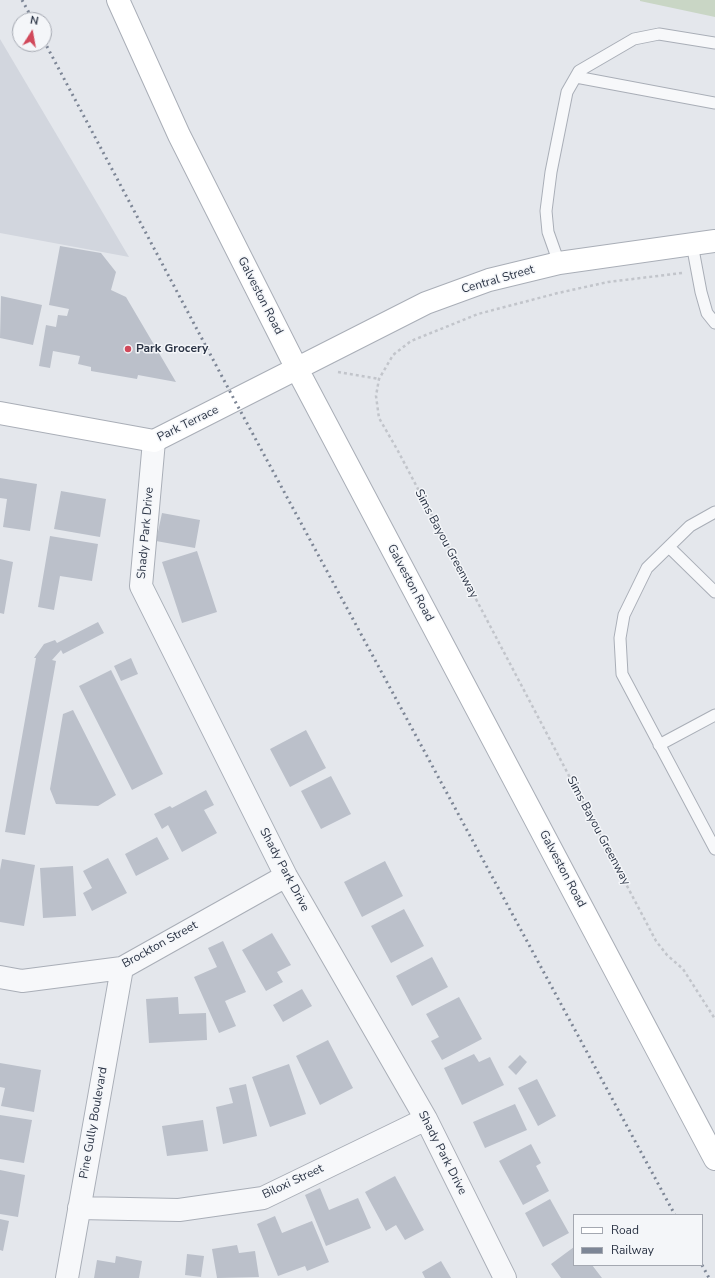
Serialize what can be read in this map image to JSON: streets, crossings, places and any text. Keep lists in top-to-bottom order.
{
  "streets": {
    "main road": ["Central Street", "Galveston Road", "Park Terrace"],
    "street": [
      "Shady Park Drive",
      "Brockton Street",
      "Pine Gully Boulevard",
      "Biloxi Street"
    ],
    "path": ["Sims Bayou Greenway"]
  },
  "crossings": [
    ["Central Street", "Galveston Road"],
    ["Central Street", "Park Terrace"],
    ["Galveston Road", "Park Terrace"],
    ["Park Terrace", "Shady Park Drive"],
    ["Shady Park Drive", "Brockton Street"],
    ["Shady Park Drive", "Biloxi Street"],
    ["Brockton Street", "Pine Gully Boulevard"],
    ["Pine Gully Boulevard", "Biloxi Street"]
  ],
  "places": ["Park Grocery"],
  "legend": ["Road", "Railway"],
  "north": "top"
}
